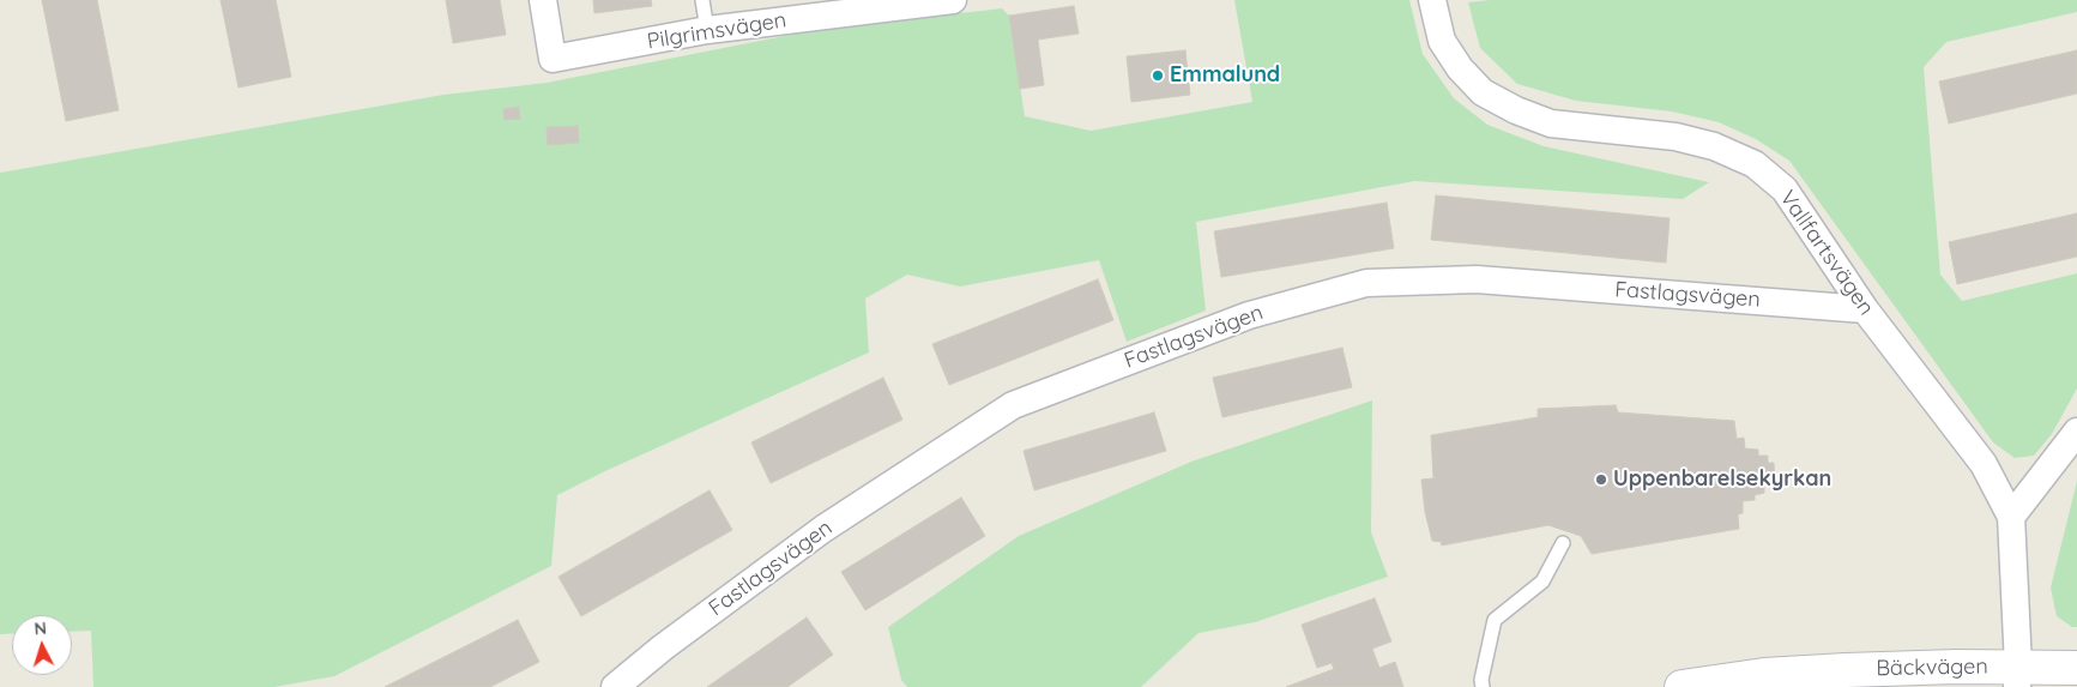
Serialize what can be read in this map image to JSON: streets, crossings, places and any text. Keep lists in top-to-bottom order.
{
  "streets": {
    "street": [
      "Pilgrimsvägen",
      "Vallfartsvägen",
      "Fastlagsvägen",
      "Bäckvägen"
    ]
  },
  "crossings": [
    ["Vallfartsvägen", "Fastlagsvägen"],
    ["Vallfartsvägen", "Bäckvägen"]
  ],
  "places": ["Emmalund", "Uppenbarelsekyrkan"],
  "north": "top"
}
